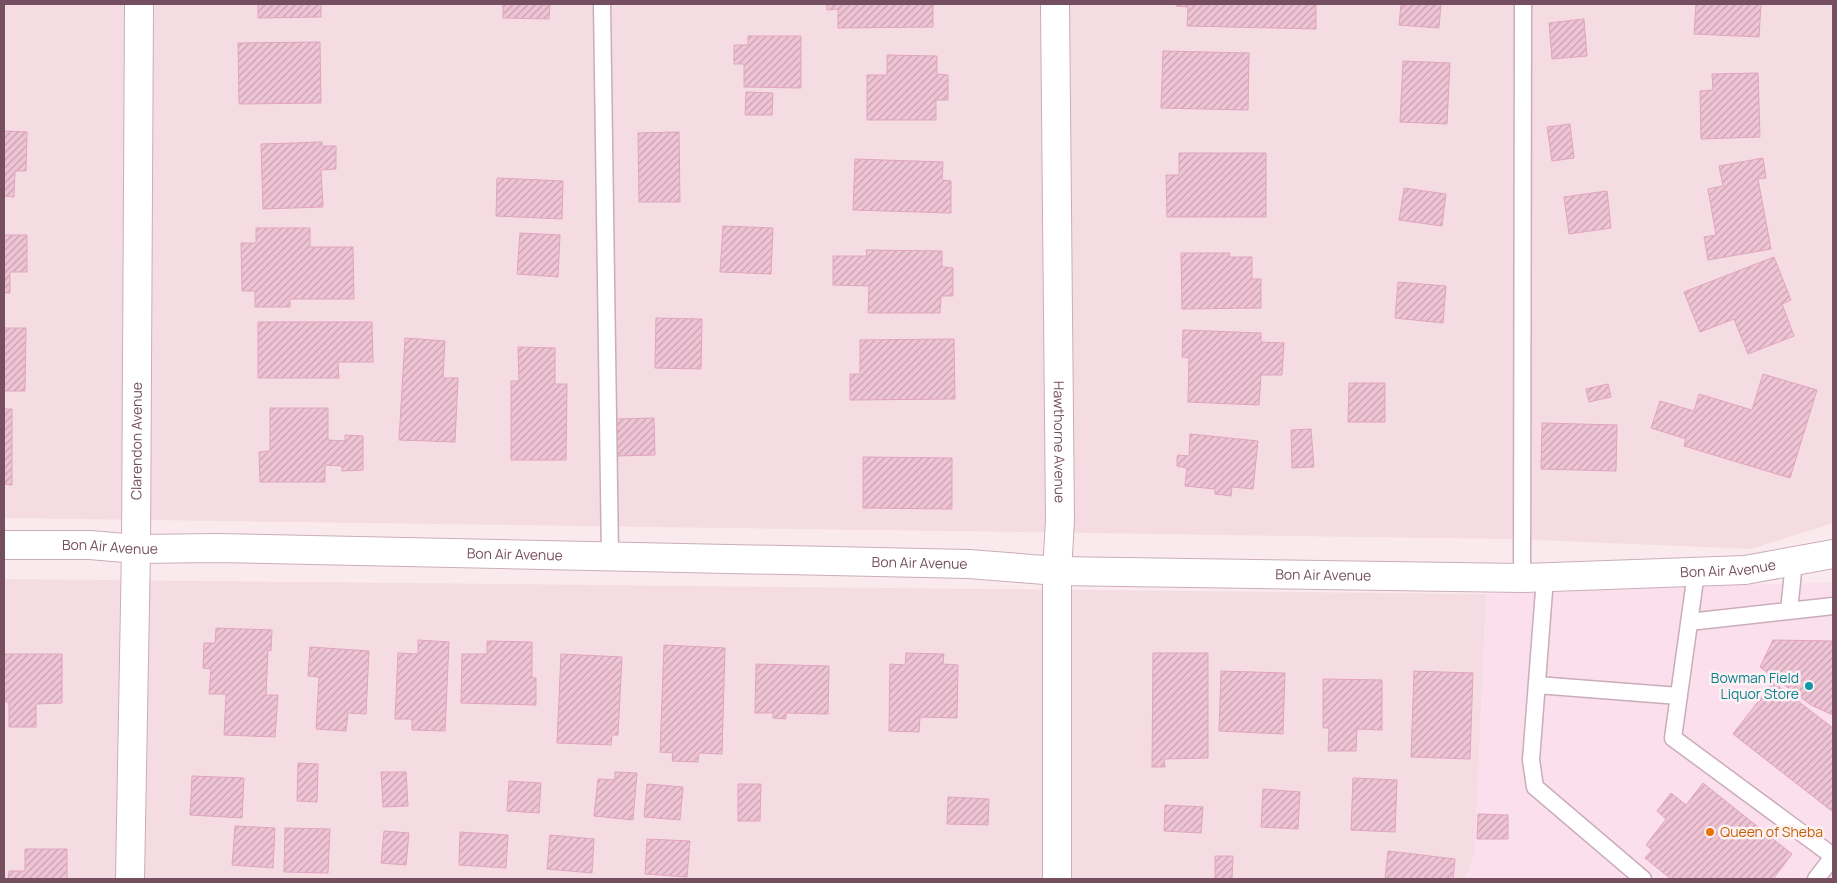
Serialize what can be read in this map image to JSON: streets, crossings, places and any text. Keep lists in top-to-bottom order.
{
  "streets": {
    "street": ["Clarendon Avenue", "Hawthorne Avenue", "Bon Air Avenue"]
  },
  "crossings": [
    ["Clarendon Avenue", "Bon Air Avenue"],
    ["Hawthorne Avenue", "Bon Air Avenue"]
  ],
  "places": ["Bowman Field Liquor Store", "Queen of Sheba"]
}
